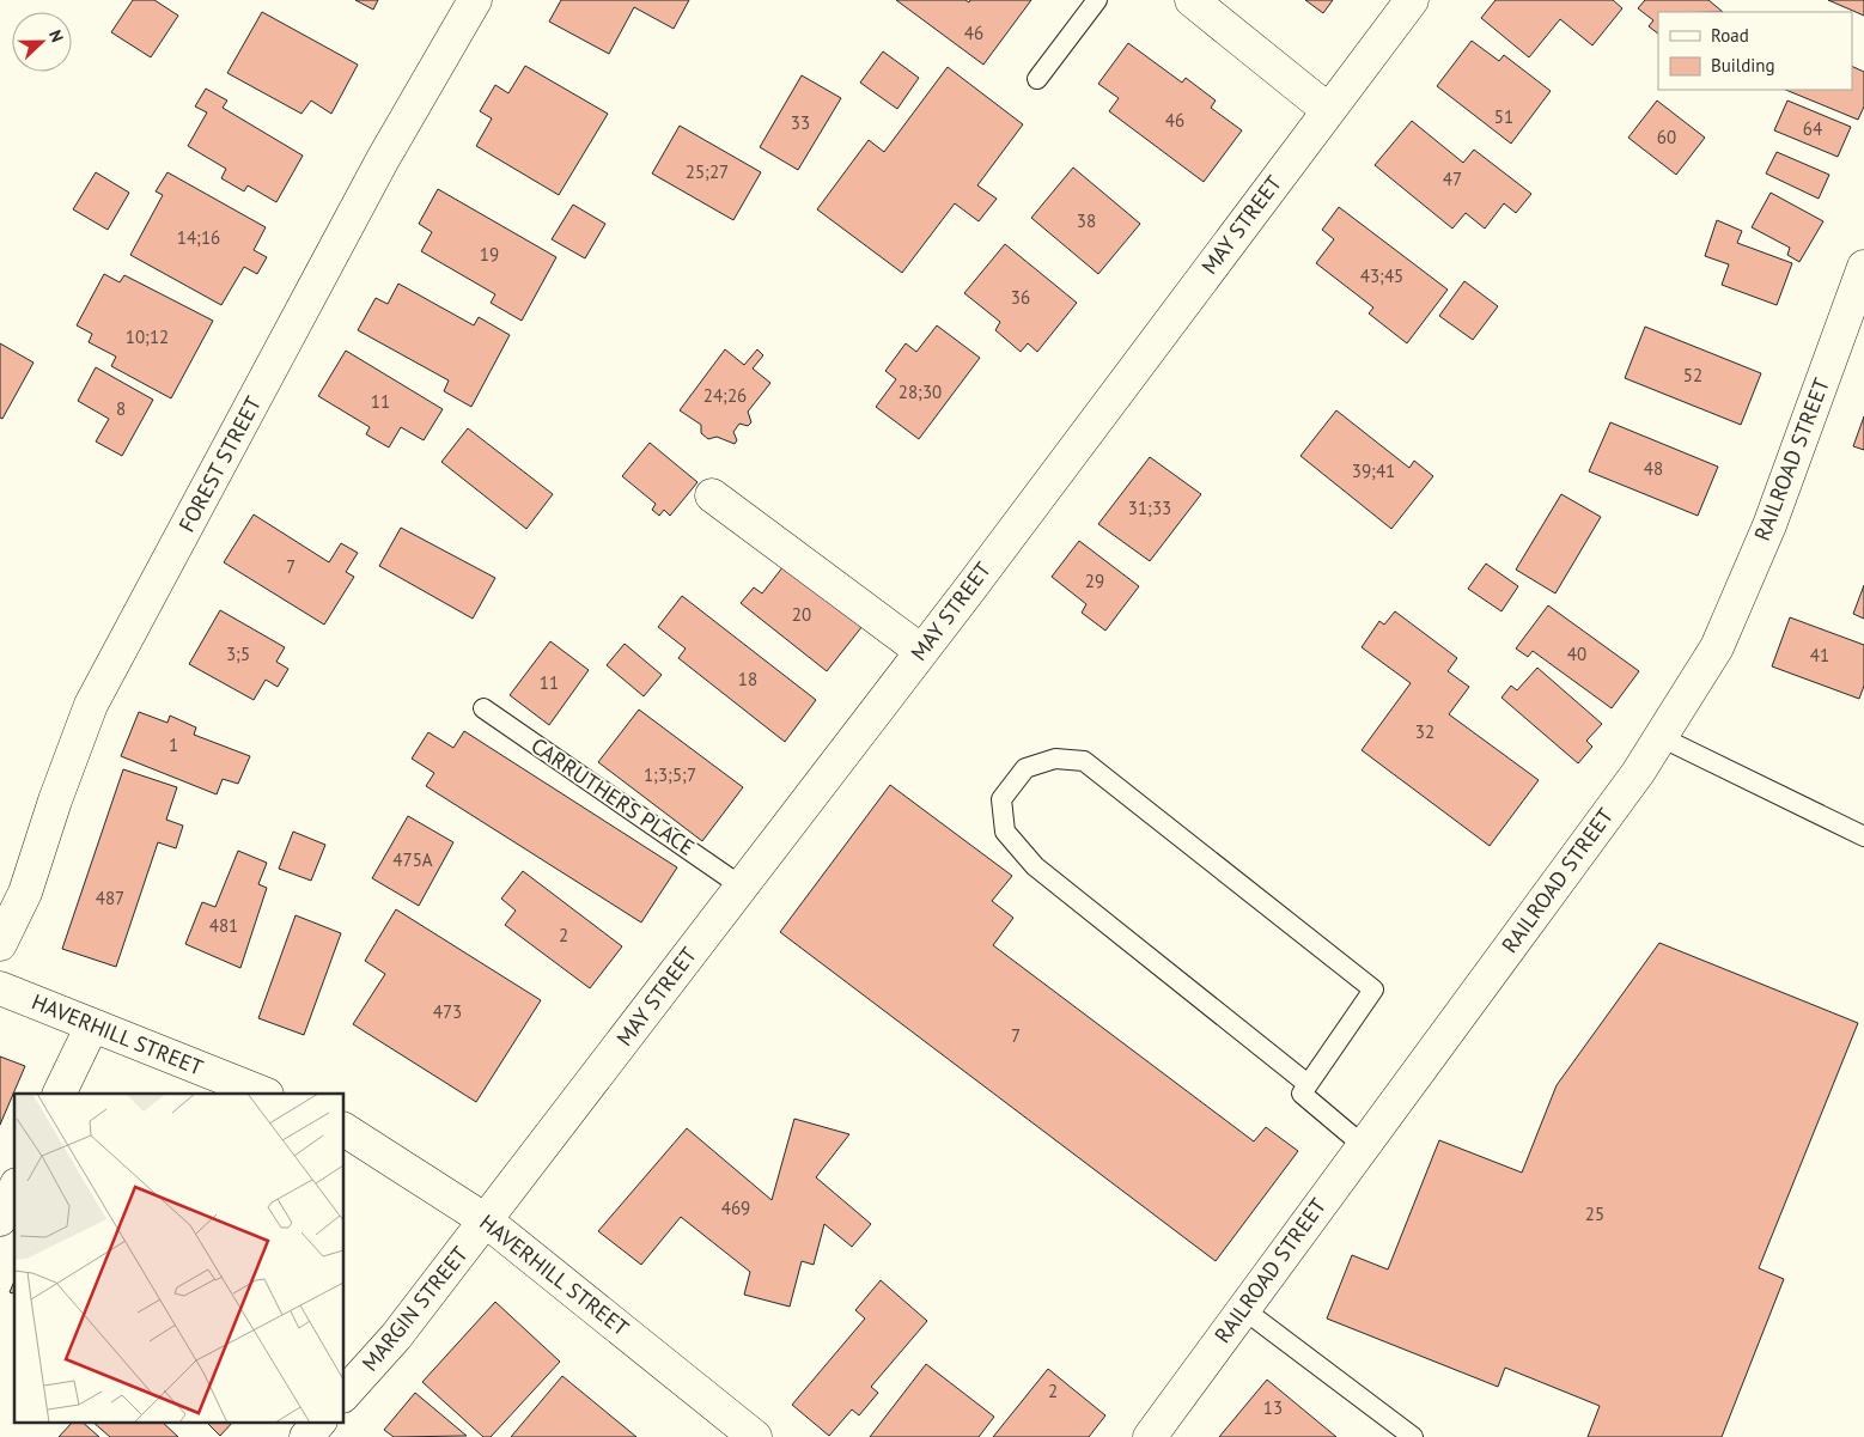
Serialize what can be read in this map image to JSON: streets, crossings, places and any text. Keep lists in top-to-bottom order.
{
  "streets": {
    "street": [
      "MAY STREET",
      "RAILROAD STREET",
      "FOREST STREET",
      "HAVERHILL STREET",
      "MARGIN STREET"
    ],
    "lane": ["CARRUTHERS PLACE"]
  },
  "crossings": [
    ["MAY STREET", "CARRUTHERS PLACE"],
    ["MAY STREET", "HAVERHILL STREET"],
    ["MAY STREET", "MARGIN STREET"],
    ["HAVERHILL STREET", "MARGIN STREET"]
  ],
  "house_numbers": [
    "46",
    "51",
    "46",
    "33",
    "64",
    "60",
    "25;27",
    "47",
    "38",
    "14;16",
    "19",
    "43;45",
    "36",
    "10;12",
    "52",
    "28;30",
    "24;26",
    "11",
    "8",
    "48",
    "39;41",
    "31;33",
    "7",
    "29",
    "20",
    "3;5",
    "40",
    "41",
    "18",
    "11",
    "32",
    "1",
    "1;3;5;7",
    "475A",
    "487",
    "481",
    "2",
    "473",
    "7",
    "469",
    "25",
    "2",
    "13"
  ],
  "legend": ["Road", "Building"],
  "north": "right"
}
